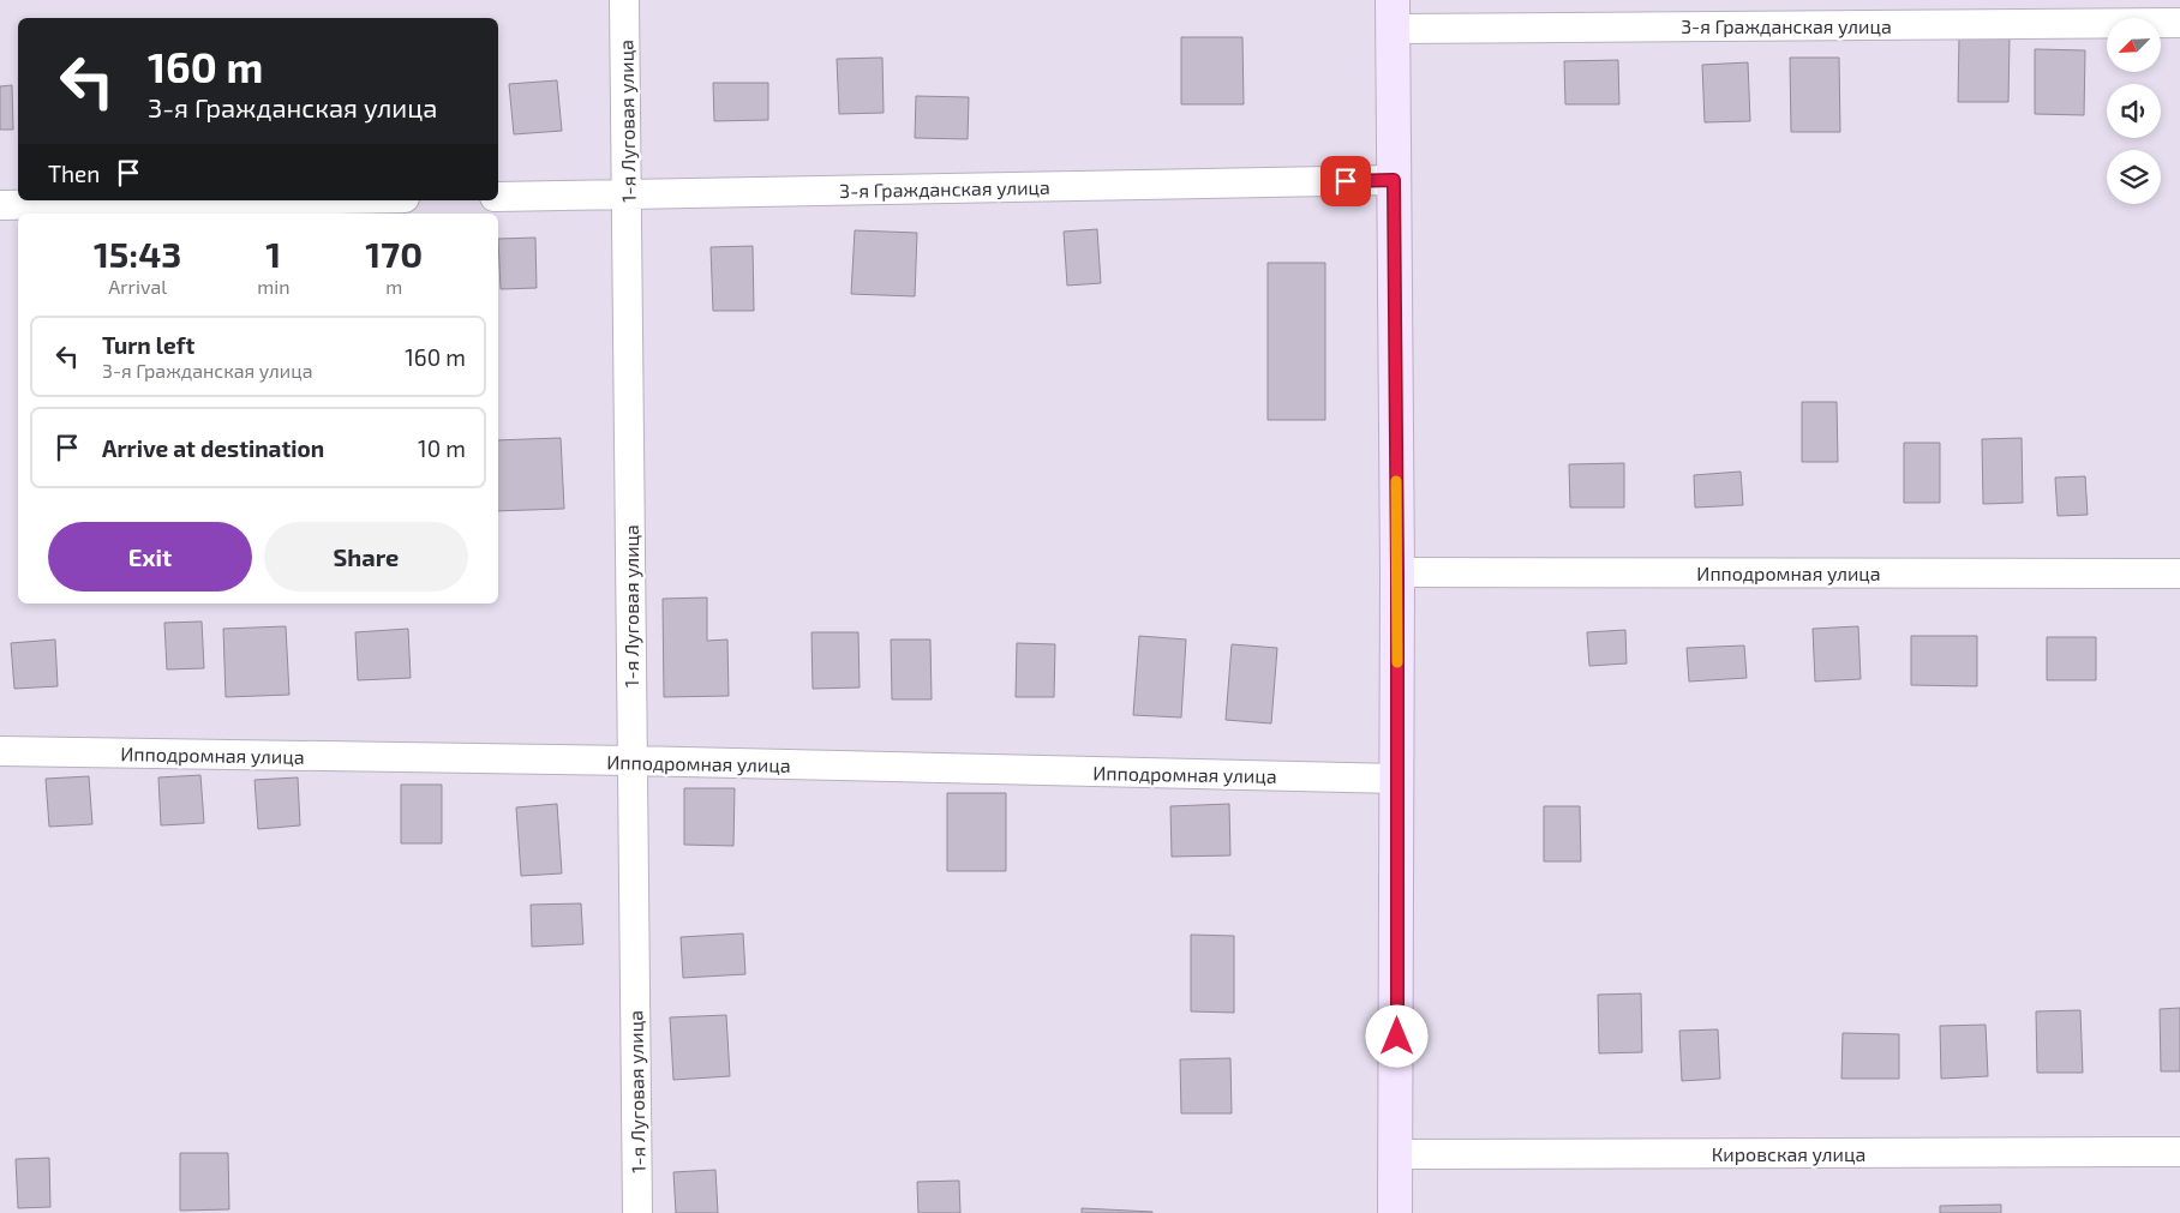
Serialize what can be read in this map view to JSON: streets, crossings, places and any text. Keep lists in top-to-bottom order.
{
  "streets": {
    "street": [
      "3-я Гражданская улица",
      "1-я Луговая улица",
      "Ипподромная улица",
      "Кировская улица"
    ]
  },
  "crossings": [
    ["3-я Гражданская улица", "1-я Луговая улица"],
    ["1-я Луговая улица", "Ипподромная улица"]
  ],
  "north": "bottom left",
  "page": {
    "turn": ["160 m", "3-я Гражданская улица"],
    "then": "Then",
    "eta": [
      "15:43",
      "Arrival",
      "1",
      "min",
      "170",
      "m"
    ],
    "list": [
      {
        "name": "Turn left",
        "note": "3-я Гражданская улица",
        "value": "160 m"
      },
      {
        "name": "Arrive at destination",
        "value": "10 m"
      }
    ],
    "buttons": ["Exit", "Share"]
  }
}
